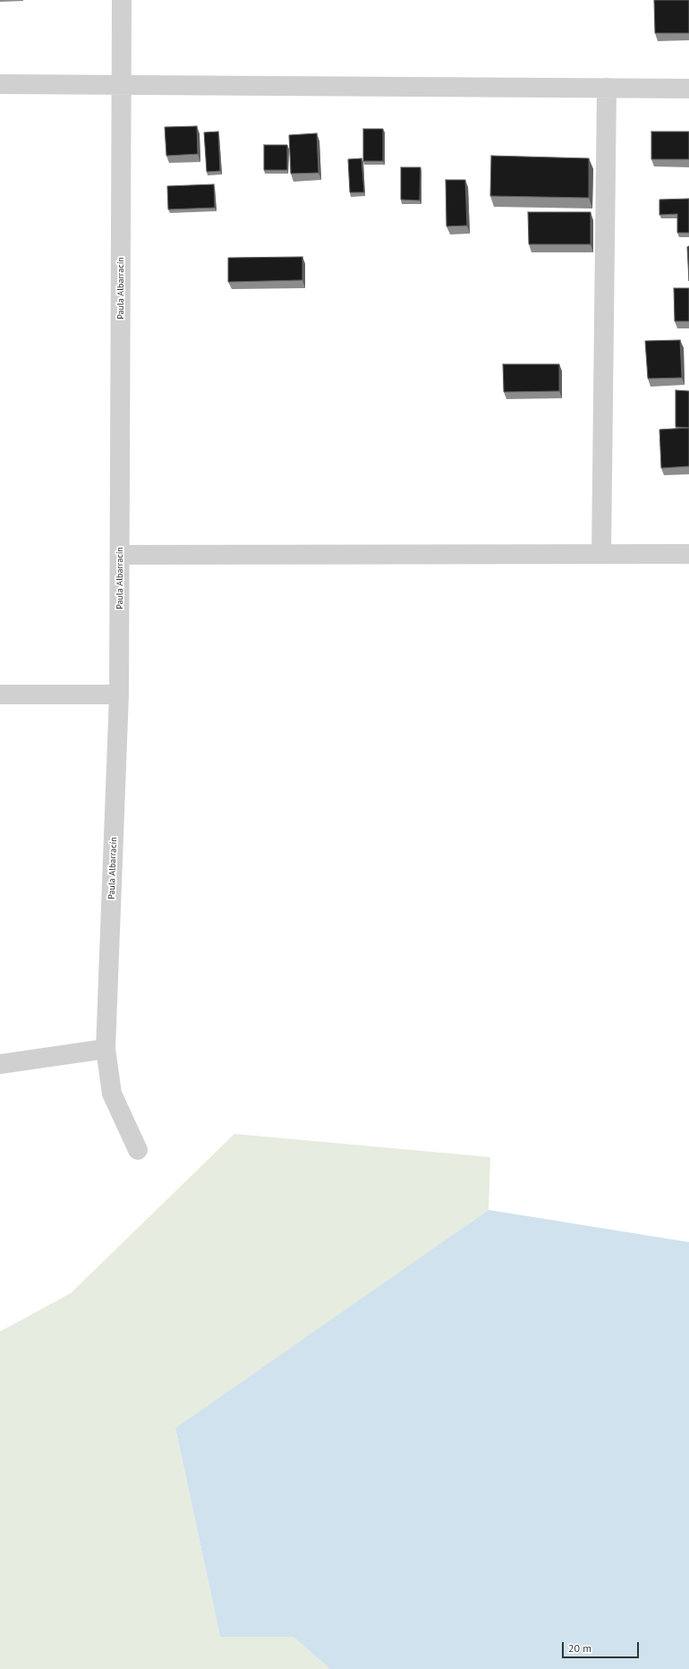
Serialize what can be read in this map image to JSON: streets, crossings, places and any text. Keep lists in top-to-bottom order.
{
  "streets": {
    "street": ["Paula Albarracín"]
  },
  "scale_bar": "20 m"
}
